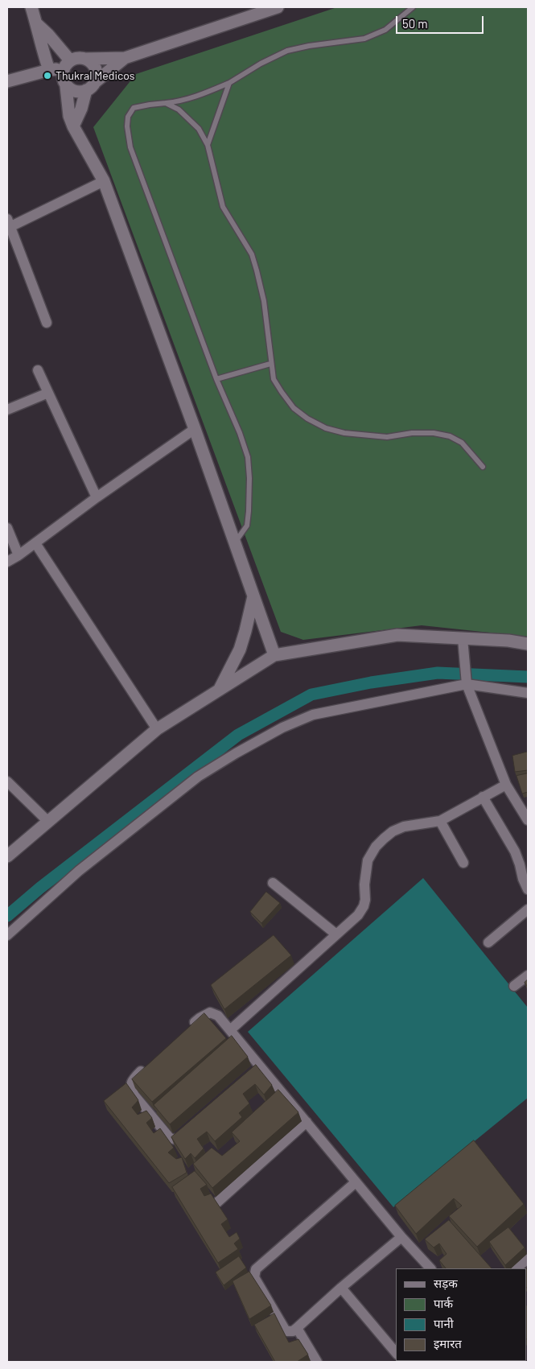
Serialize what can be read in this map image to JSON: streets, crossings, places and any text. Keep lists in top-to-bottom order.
{
  "places": ["Thukral Medicos"],
  "legend": [
    "सड़क",
    "पार्क",
    "पानी",
    "इमारत"
  ],
  "scale_bar": "50 m"
}
